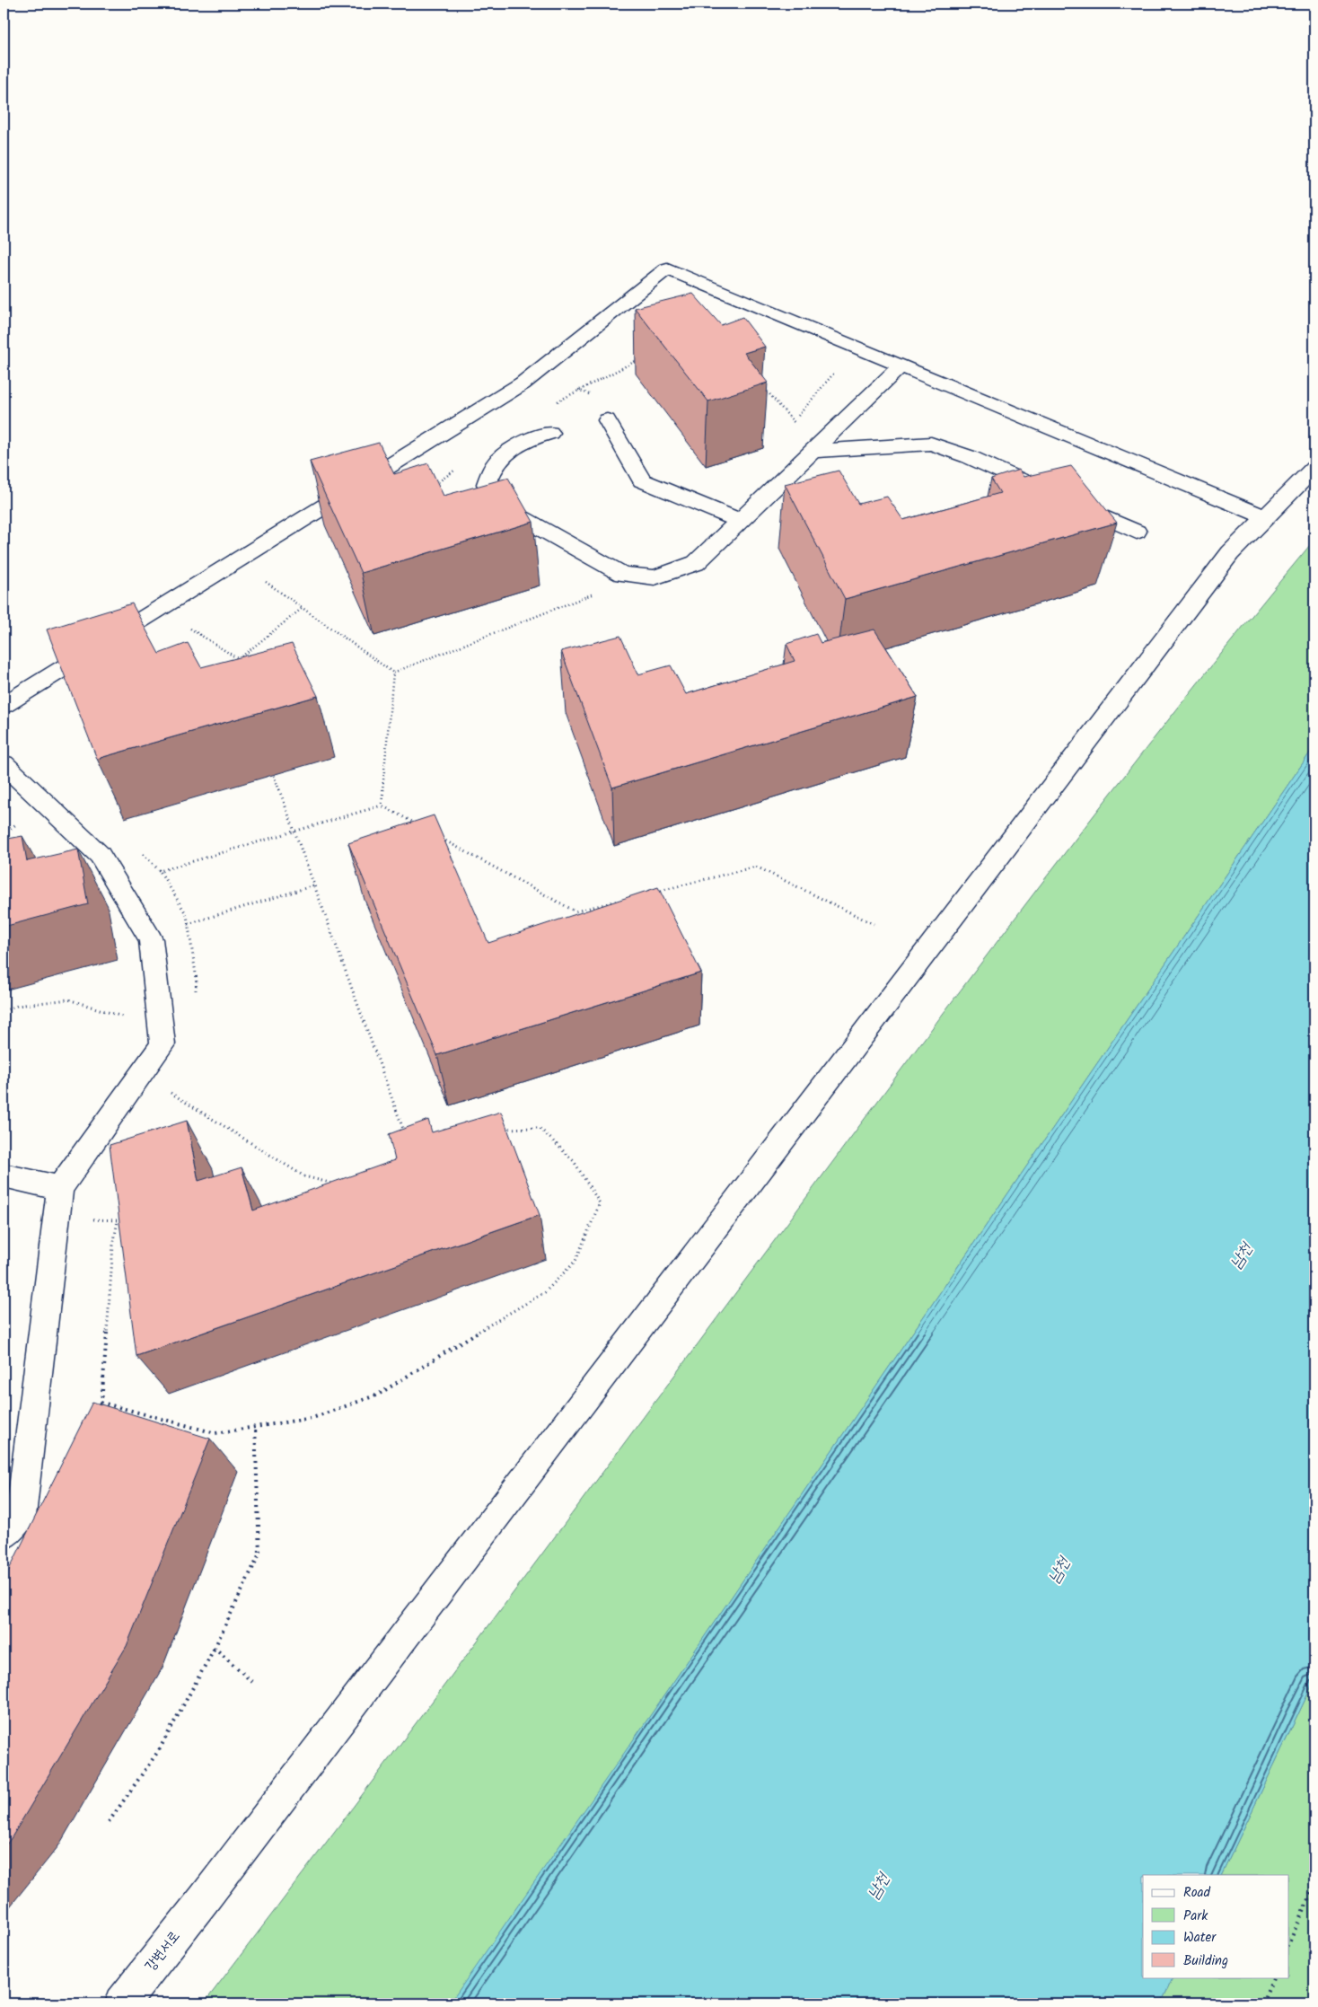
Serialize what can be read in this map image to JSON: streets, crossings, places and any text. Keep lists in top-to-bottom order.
{
  "streets": {
    "street": ["강변서로"]
  },
  "water": ["남천"],
  "legend": [
    "Road",
    "Park",
    "Water",
    "Building"
  ]
}
